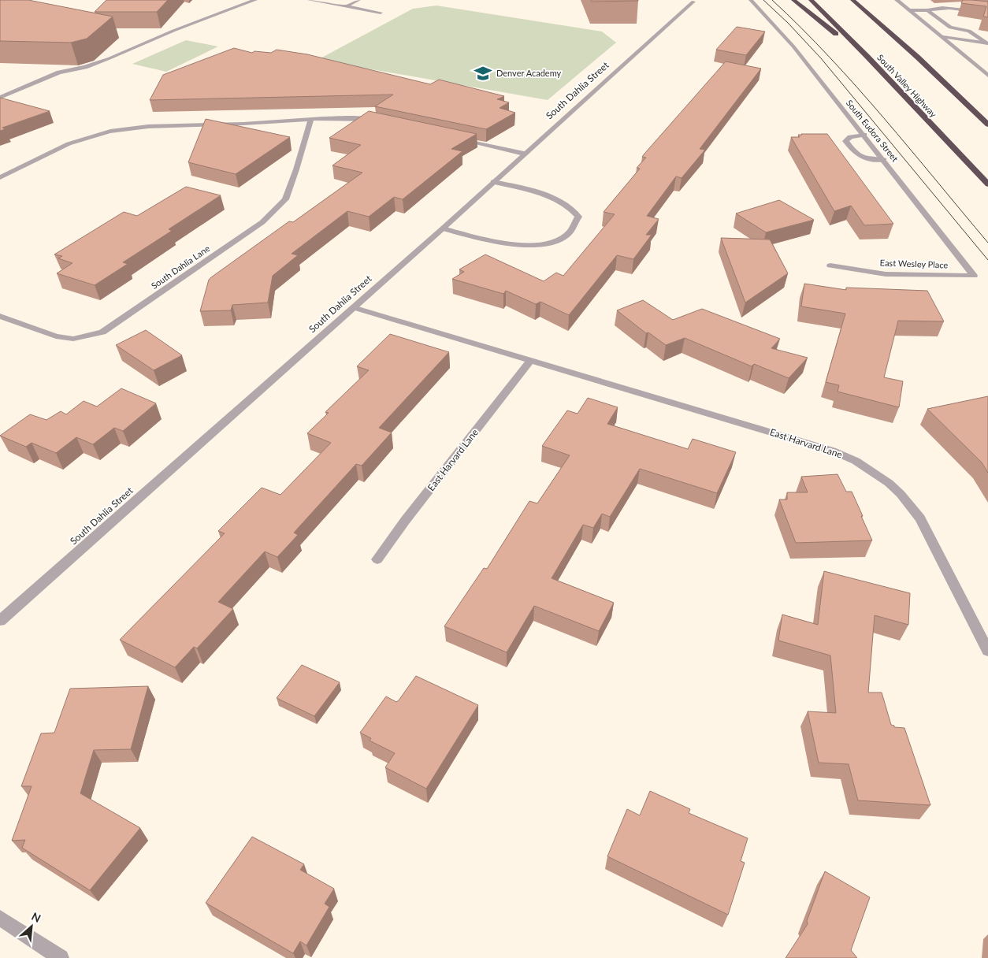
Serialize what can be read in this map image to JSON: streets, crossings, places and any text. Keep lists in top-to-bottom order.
{
  "streets": {
    "highway": ["South Valley Highway"],
    "street": [
      "South Dahlia Street",
      "South Eudora Street",
      "East Wesley Place",
      "South Dahlia Lane",
      "East Harvard Lane"
    ]
  },
  "crossings": [
    ["South Dahlia Street", "East Harvard Lane"],
    ["South Eudora Street", "East Wesley Place"]
  ],
  "places": {
    "school or university": ["Denver Academy"]
  },
  "north": "top right"
}
